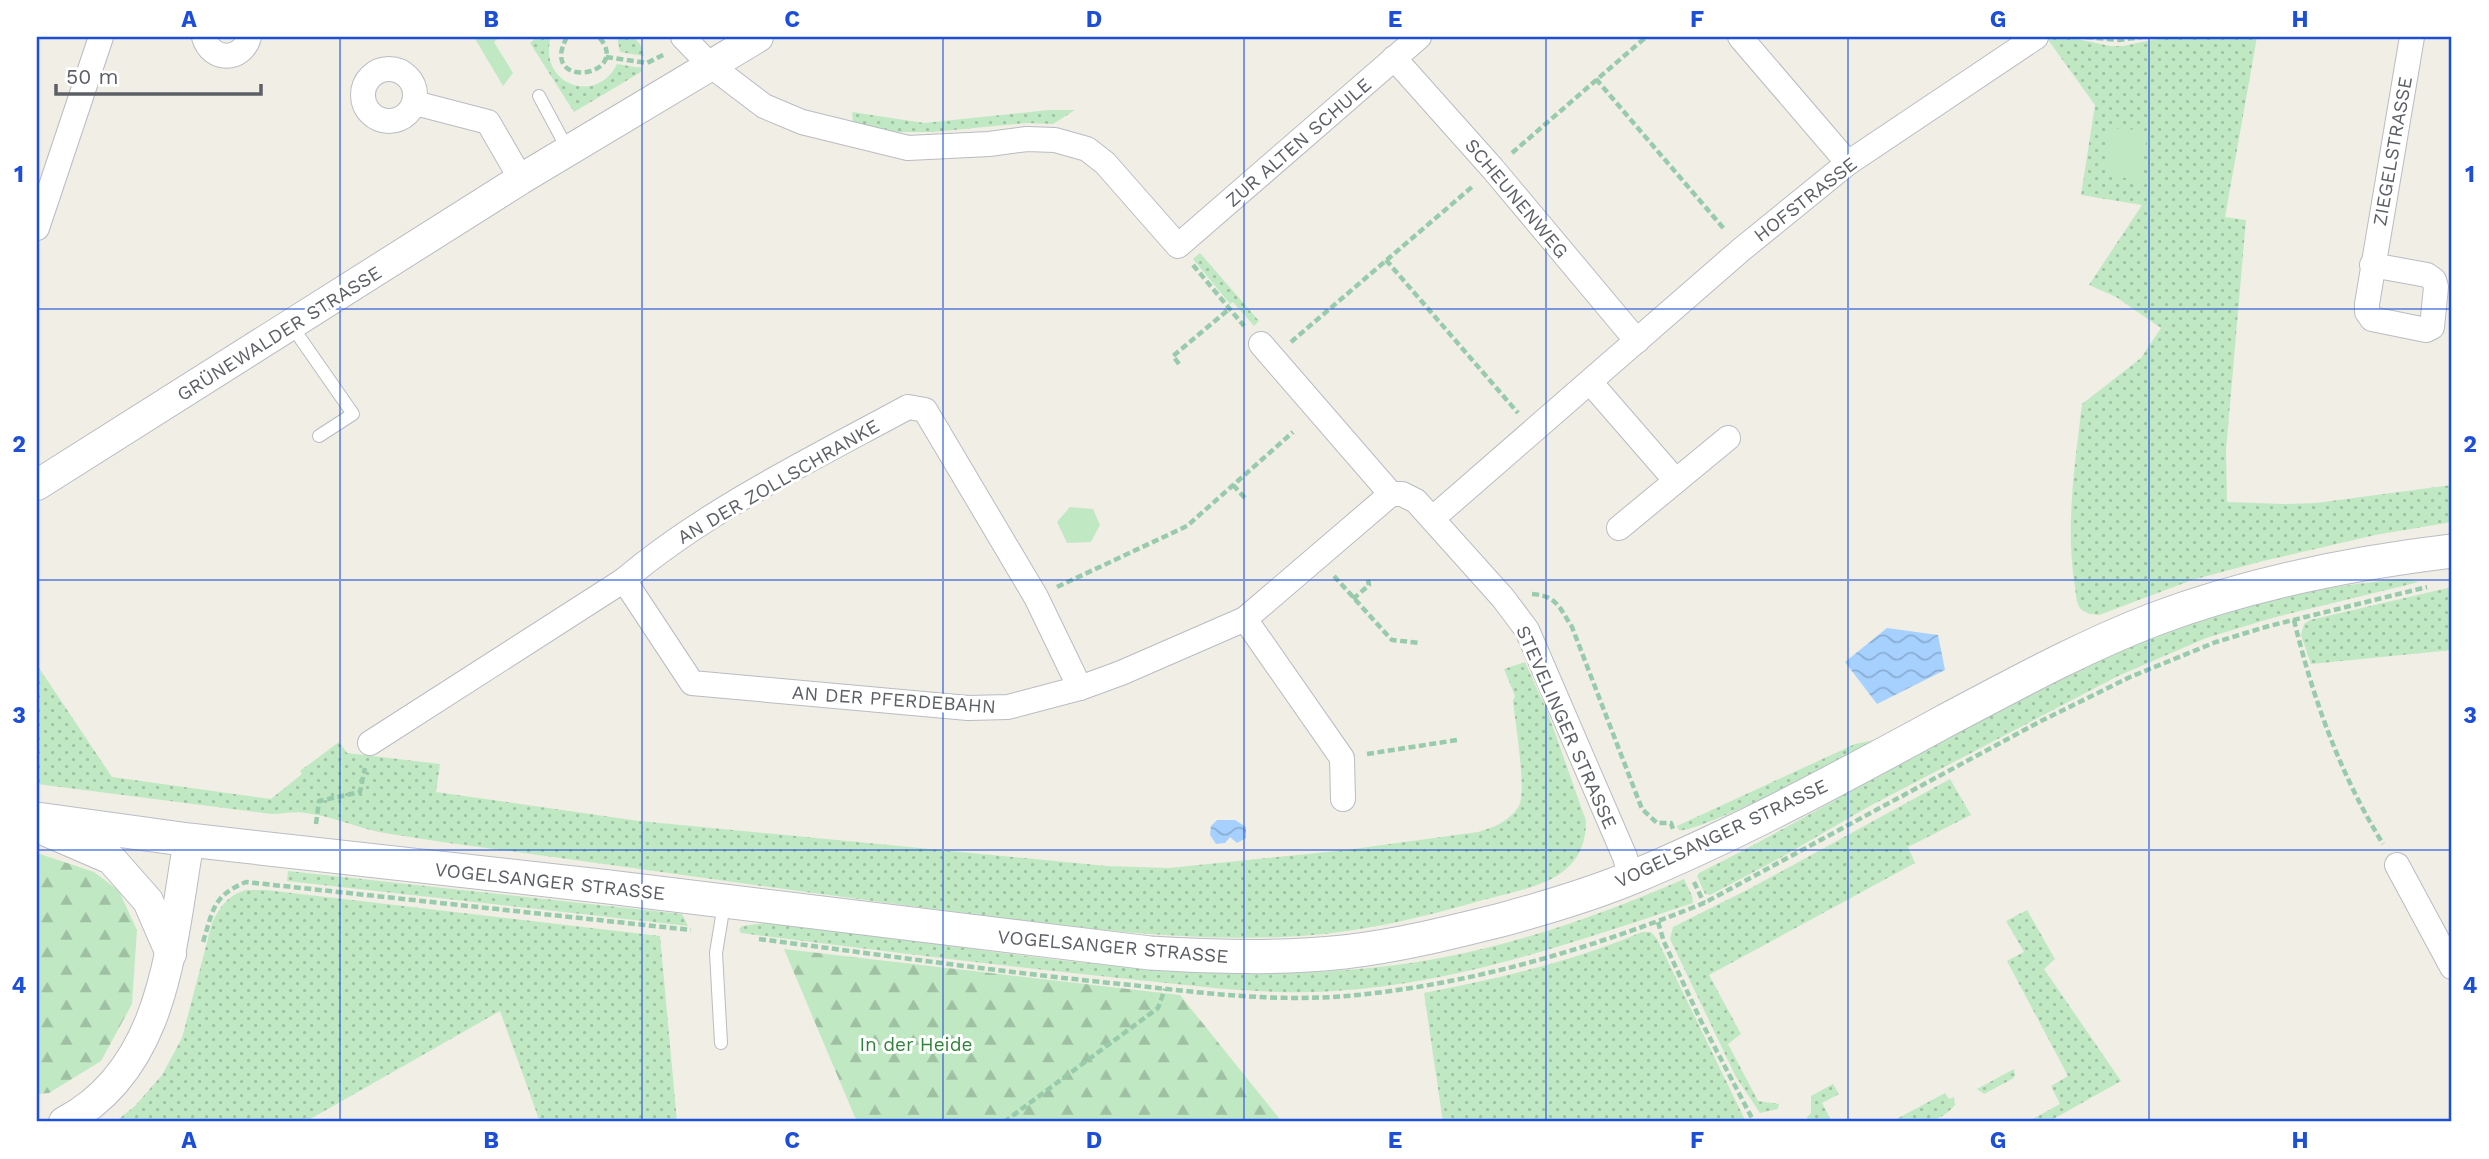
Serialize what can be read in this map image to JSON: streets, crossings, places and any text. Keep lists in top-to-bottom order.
{
  "streets": {
    "main road": ["VOGELSANGER STRASSE"],
    "street": [
      "ZUR ALTEN SCHULE",
      "ZIEGELSTRASSE",
      "SCHEUNENWEG",
      "HOFSTRASSE",
      "GRÜNEWALDER STRASSE",
      "AN DER ZOLLSCHRANKE",
      "AN DER PFERDEBAHN",
      "STEVELINGER STRASSE"
    ]
  },
  "crossings": [
    ["ZUR ALTEN SCHULE", "SCHEUNENWEG"],
    ["SCHEUNENWEG", "HOFSTRASSE"],
    ["HOFSTRASSE", "STEVELINGER STRASSE"],
    ["AN DER ZOLLSCHRANKE", "AN DER PFERDEBAHN"],
    ["AN DER PFERDEBAHN", "STEVELINGER STRASSE"],
    ["STEVELINGER STRASSE", "VOGELSANGER STRASSE"]
  ],
  "parks": ["In der Heide"],
  "scale_bar": "50 m",
  "grid": {
    "columns": [
      "A",
      "B",
      "C",
      "D",
      "E",
      "F",
      "G",
      "H"
    ],
    "rows": [
      "1",
      "2",
      "3",
      "4"
    ]
  }
}
